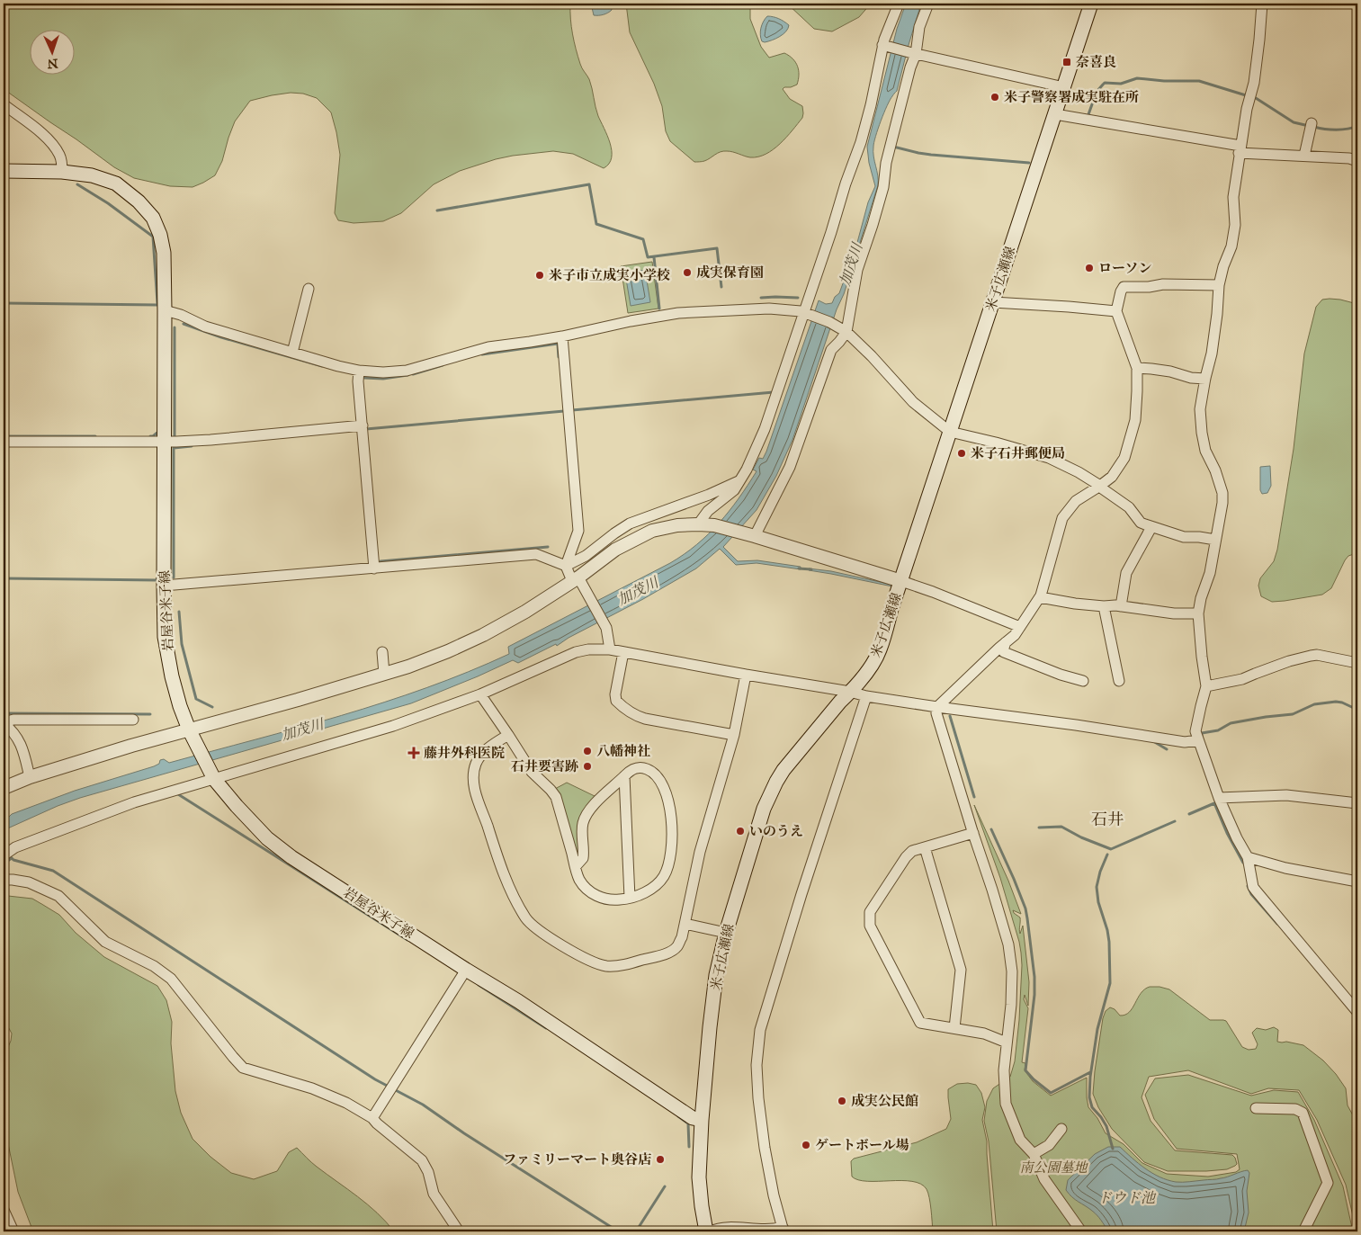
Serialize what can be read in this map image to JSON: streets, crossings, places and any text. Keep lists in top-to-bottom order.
{
  "streets": {
    "main road": ["米子広瀬線", "岩屋谷米子線"]
  },
  "crossings": [
    ["米子広瀬線", "岩屋谷米子線"]
  ],
  "districts": ["石井"],
  "water": ["加茂川", "ドウド池"],
  "parks": ["南公園墓地"],
  "places": {
    "transit": ["奈喜良"],
    "other": [
      "米子警察署成実駐在所",
      "ローソン",
      "成実保育園",
      "米子市立成実小学校",
      "米子石井郵便局",
      "八幡神社",
      "石井要害跡",
      "いのうえ",
      "成実公民館",
      "ゲートボール場",
      "ファミリーマート奥谷店"
    ],
    "health": ["藤井外科医院"]
  },
  "north": "bottom"
}
